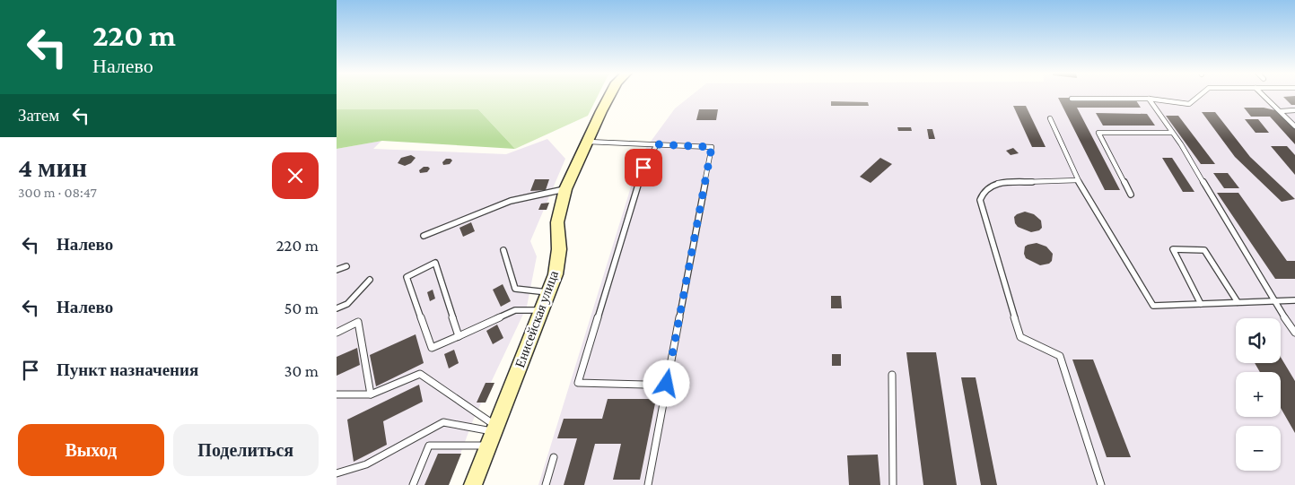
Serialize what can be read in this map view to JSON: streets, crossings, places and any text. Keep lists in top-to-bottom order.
{
  "streets": {
    "street": ["Енисейская улица"]
  },
  "page": {
    "turn": ["220 m", "Налево"],
    "then": "Затем",
    "heading": ["4 мин", "300 m · 08:47"],
    "list": [
      {
        "name": "Налево",
        "value": "220 m"
      },
      {
        "name": "Налево",
        "value": "50 m"
      },
      {
        "name": "Пункт назначения",
        "value": "30 m"
      }
    ],
    "map_buttons": ["+", "−"],
    "buttons": ["Выход", "Поделиться"]
  }
}
